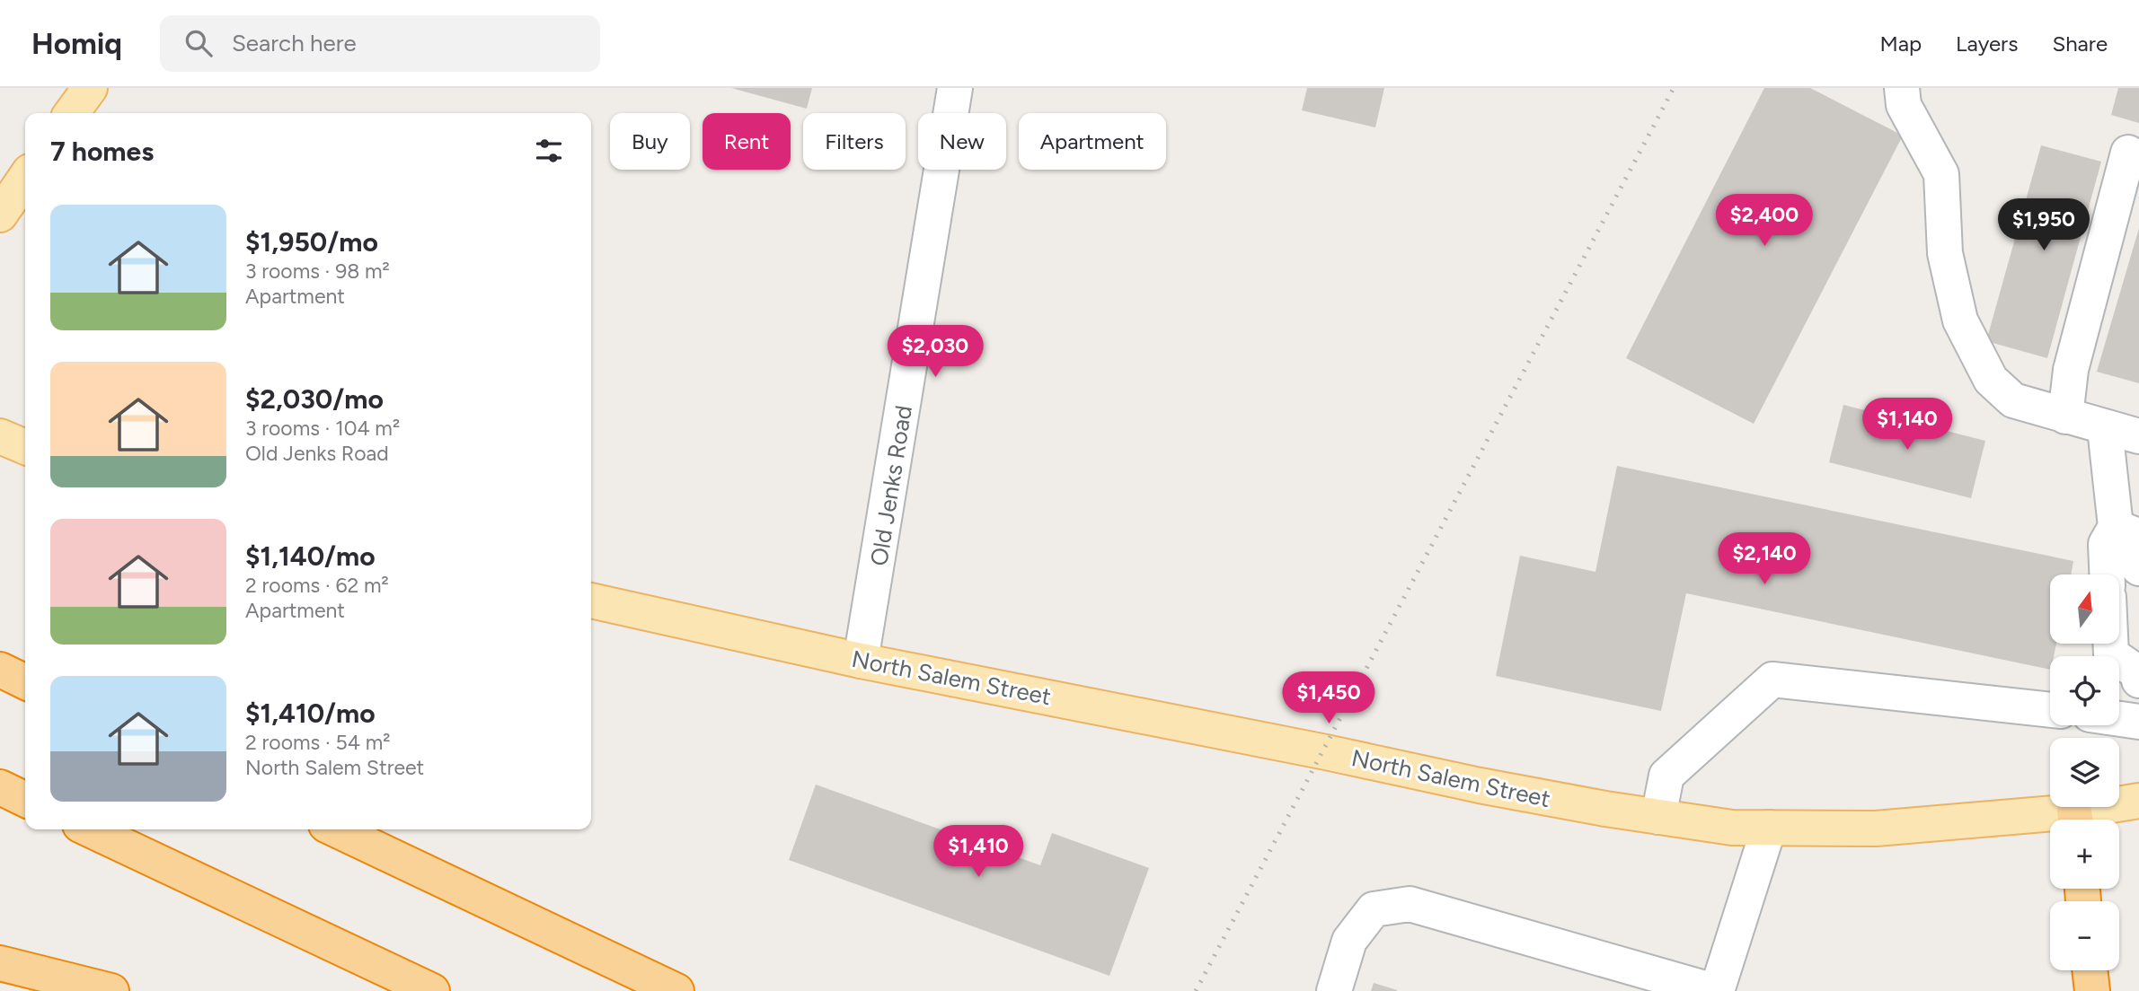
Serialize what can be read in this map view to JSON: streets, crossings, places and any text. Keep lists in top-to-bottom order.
{
  "streets": {
    "main road": ["North Salem Street"],
    "street": ["Old Jenks Road"]
  },
  "crossings": [
    ["Old Jenks Road", "North Salem Street"]
  ],
  "north": "top",
  "page": {
    "header": "Homiq",
    "search": "Search here",
    "nav": ["Map", "Layers", "Share"],
    "chip": [
      "Buy",
      "Rent",
      "Filters",
      "New",
      "Apartment"
    ],
    "heading": "7 homes",
    "list": [
      {
        "name": "$1,950/mo",
        "note": "3 rooms · 98 m² · Apartment"
      },
      {
        "name": "$2,030/mo",
        "note": "3 rooms · 104 m² · Old Jenks Road"
      },
      {
        "name": "$1,140/mo",
        "note": "2 rooms · 62 m² · Apartment"
      },
      {
        "name": "$1,410/mo",
        "note": "2 rooms · 54 m² · North Salem Street"
      }
    ],
    "price": [
      "$2,400",
      "$1,950",
      "$2,030",
      "$1,140",
      "$2,140",
      "$1,450",
      "$1,410"
    ],
    "map_buttons": ["+", "−"]
  }
}
